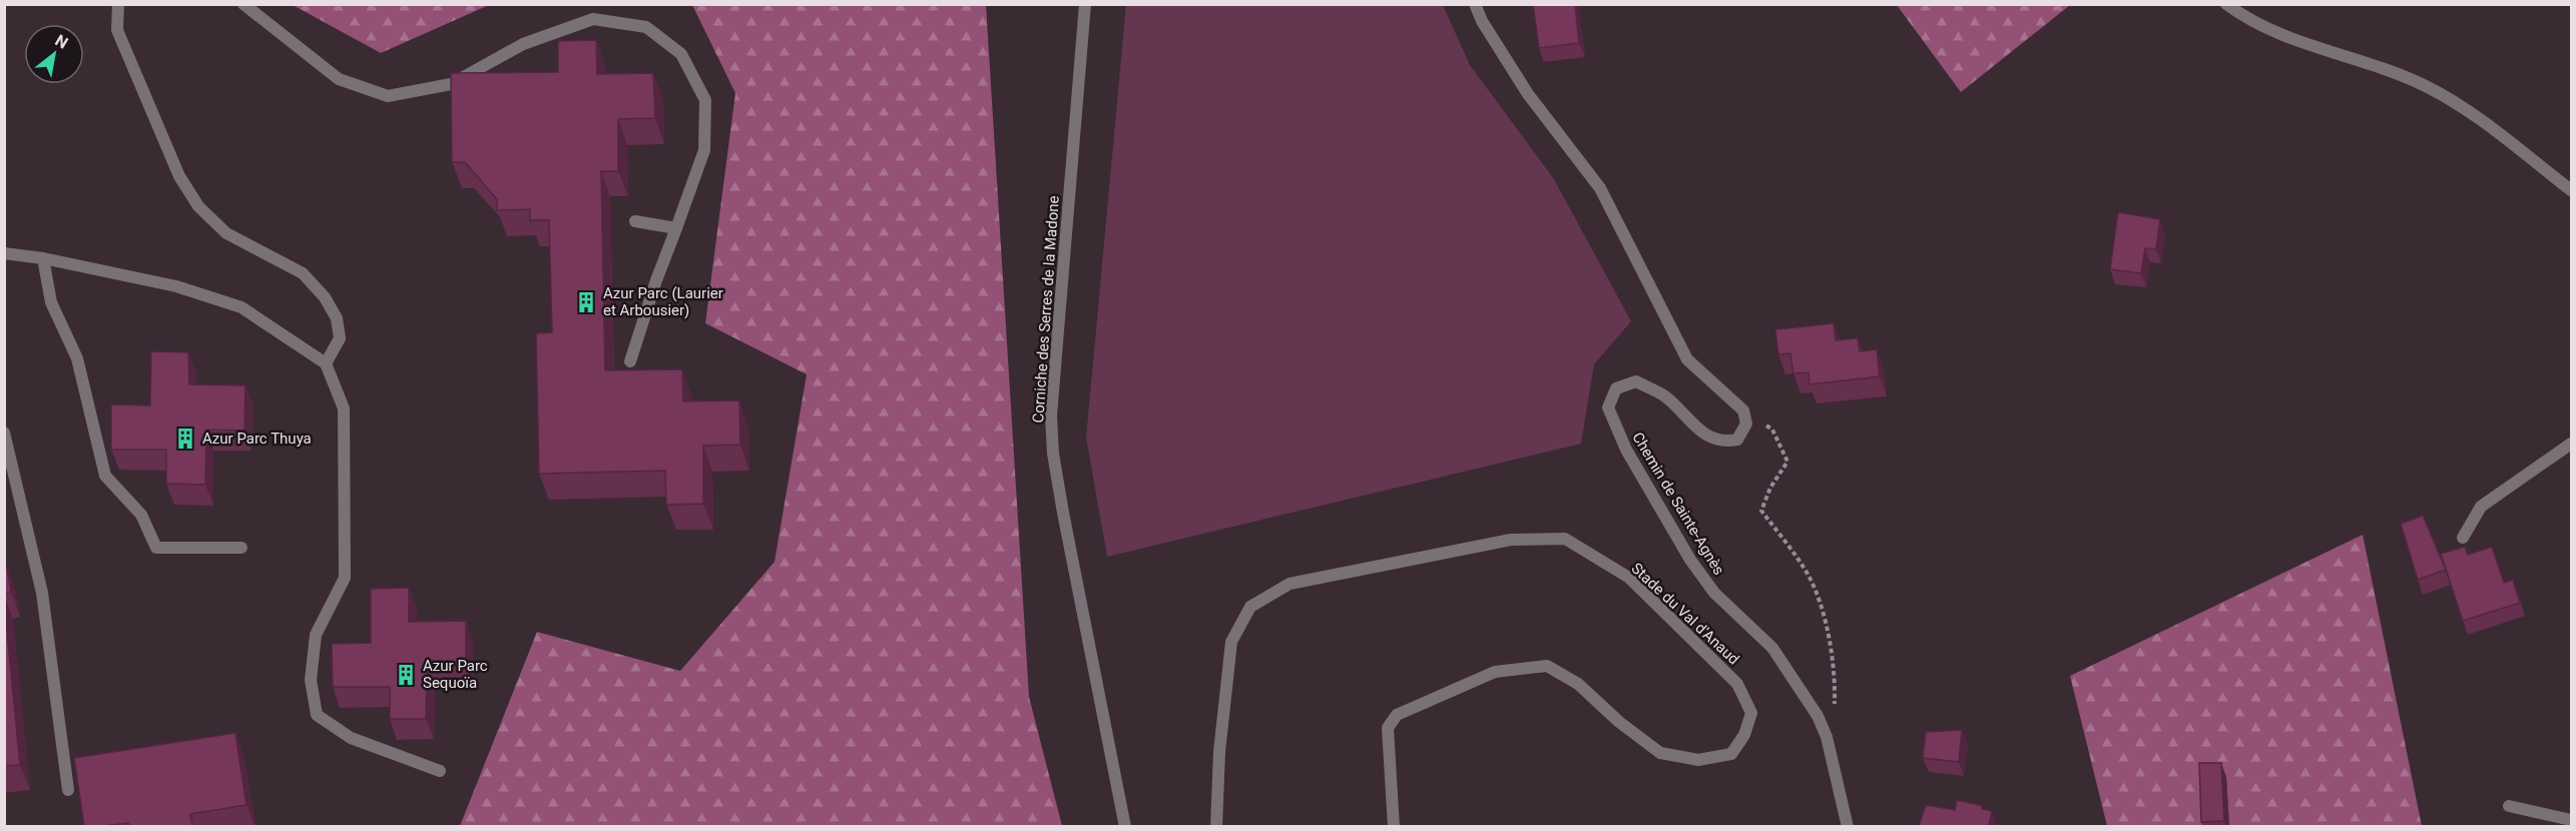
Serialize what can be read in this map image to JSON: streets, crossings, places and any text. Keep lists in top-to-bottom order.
{
  "streets": {
    "street": ["Corniche des Serres de la Madone", "Chemin de Sainte-Agnès", "Stade du Val d'Anaud"]
  },
  "places": {
    "building": ["Azur Parc (Laurier et Arbousier)", "Azur Parc Thuya", "Azur Parc Sequoïa"]
  },
  "north": "top right"
}
